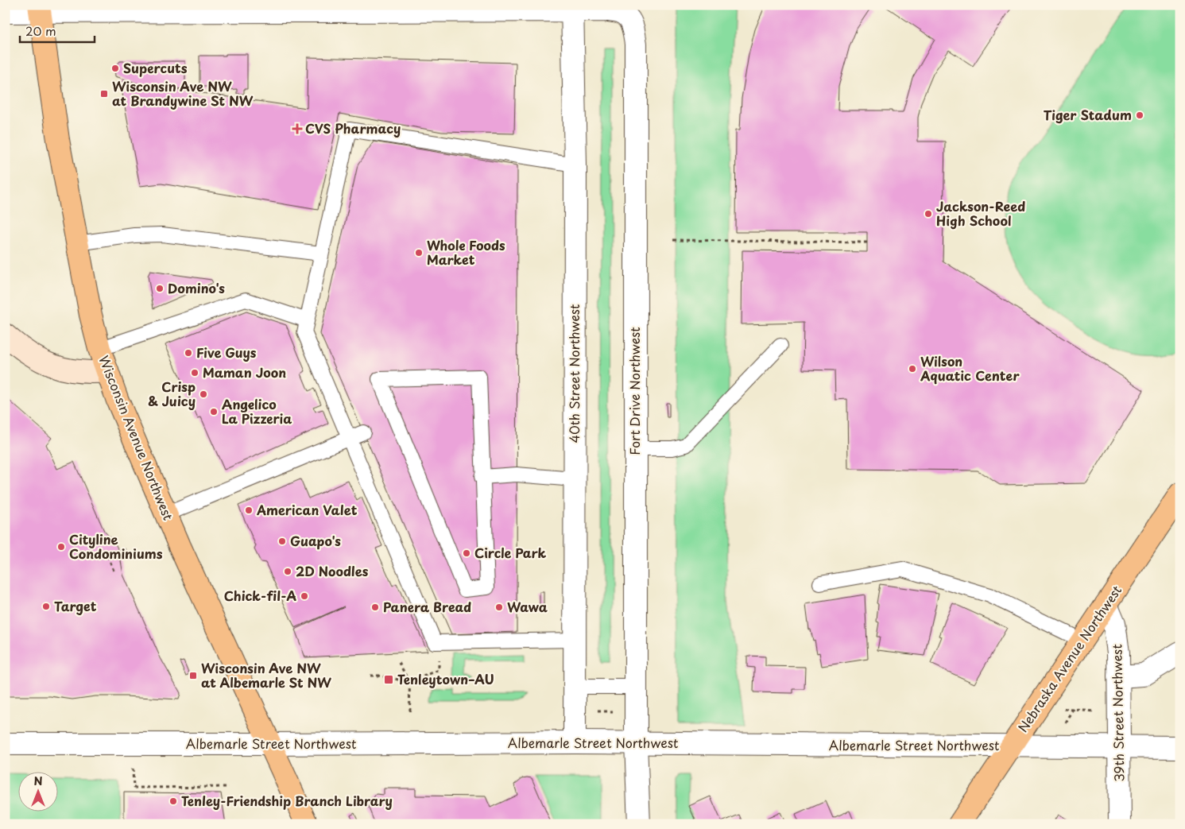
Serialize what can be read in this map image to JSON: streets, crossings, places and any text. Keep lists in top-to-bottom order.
{
  "streets": {
    "main road": ["Wisconsin Avenue Northwest", "Nebraska Avenue Northwest"],
    "street": [
      "40th Street Northwest",
      "Fort Drive Northwest",
      "39th Street Northwest",
      "Albemarle Street Northwest"
    ]
  },
  "crossings": [
    ["40th Street Northwest", "Fort Drive Northwest"],
    ["40th Street Northwest", "Albemarle Street Northwest"],
    ["Fort Drive Northwest", "Wisconsin Avenue Northwest"],
    ["Fort Drive Northwest", "Albemarle Street Northwest"],
    ["Wisconsin Avenue Northwest", "Albemarle Street Northwest"],
    ["Nebraska Avenue Northwest", "39th Street Northwest"],
    ["Nebraska Avenue Northwest", "Albemarle Street Northwest"],
    ["39th Street Northwest", "Albemarle Street Northwest"]
  ],
  "places": {
    "other": [
      "Supercuts",
      "Tiger Stadum",
      "Jackson-Reed High School",
      "Whole Foods Market",
      "Domino's",
      "Five Guys",
      "Wilson Aquatic Center",
      "Maman Joon",
      "Crisp & Juicy",
      "Angelico La Pizzeria",
      "American Valet",
      "Guapo's",
      "Cityline Condominiums",
      "Circle Park",
      "2D Noodles",
      "Chick-fil-A",
      "Target",
      "Panera Bread",
      "Wawa",
      "Tenley-Friendship Branch Library"
    ],
    "transit": ["Wisconsin Ave NW at Brandywine St NW", "Wisconsin Ave NW at Albemarle St NW", "Tenleytown–AU"],
    "health": ["CVS Pharmacy"]
  },
  "scale_bar": "20 m",
  "north": "top"
}
